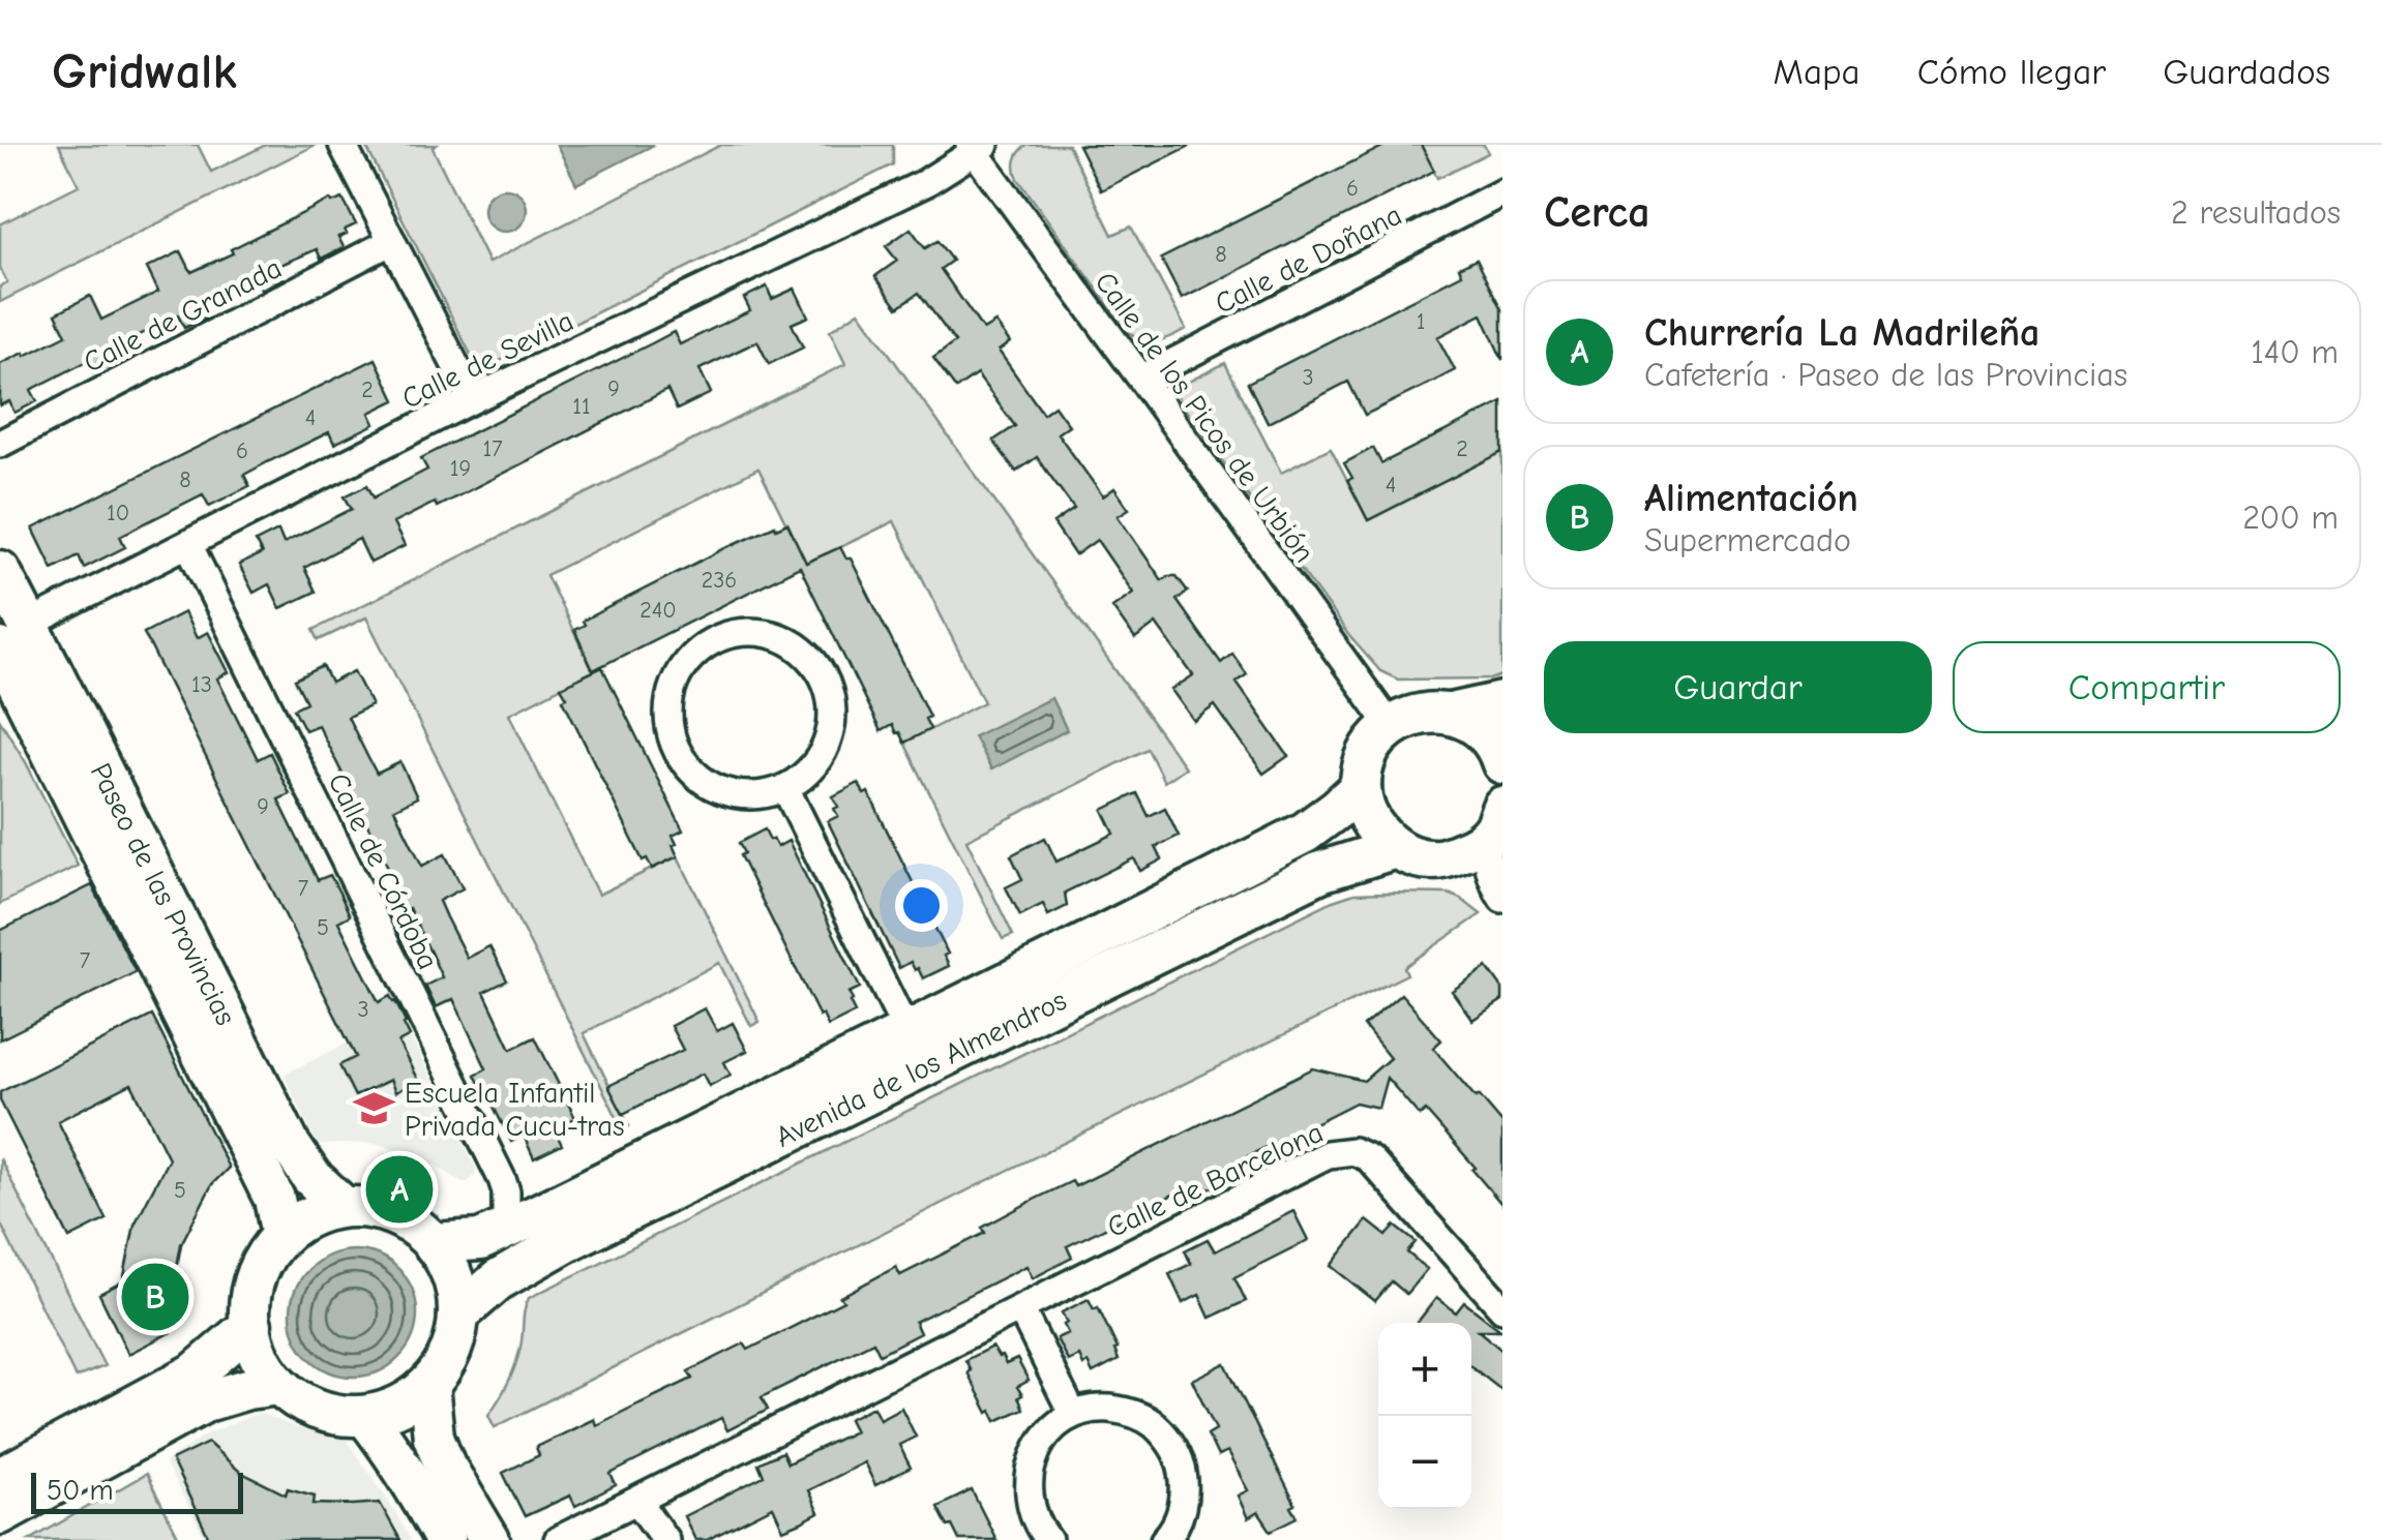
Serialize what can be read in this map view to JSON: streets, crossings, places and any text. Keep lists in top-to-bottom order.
{
  "streets": {
    "street": [
      "Calle de Doñana",
      "Calle de Granada",
      "Calle de Sevilla",
      "Calle de los Picos de Urbión",
      "Calle de Córdoba",
      "Paseo de las Provincias",
      "Avenida de los Almendros",
      "Calle de Barcelona"
    ]
  },
  "crossings": [
    ["Calle de Doñana", "Calle de los Picos de Urbión"],
    ["Calle de Sevilla", "Calle de los Picos de Urbión"],
    ["Calle de Sevilla", "Calle de Córdoba"],
    ["Calle de Sevilla", "Paseo de las Provincias"],
    ["Calle de Córdoba", "Avenida de los Almendros"],
    ["Paseo de las Provincias", "Avenida de los Almendros"]
  ],
  "places": {
    "school or university": ["Escuela Infantil Privada Cucu-tras"]
  },
  "house_numbers": [
    "6",
    "8",
    "1",
    "3",
    "9",
    "2",
    "11",
    "4",
    "17",
    "2",
    "6",
    "19",
    "8",
    "4",
    "10",
    "236",
    "240",
    "13",
    "9",
    "7",
    "5",
    "7",
    "3",
    "5"
  ],
  "scale_bar": "50 m",
  "page": {
    "header": "Gridwalk",
    "nav": ["Mapa", "Cómo llegar", "Guardados"],
    "heading": ["Cerca", "2 resultados"],
    "list": [
      {
        "mark": "A",
        "name": "Churrería La Madrileña",
        "note": "Cafetería · Paseo de las Provincias",
        "value": "140 m"
      },
      {
        "mark": "B",
        "name": "Alimentación",
        "note": "Supermercado",
        "value": "200 m"
      }
    ],
    "buttons": ["Guardar", "Compartir"],
    "pins": ["A", "B"],
    "map_buttons": ["+", "−"],
    "scale": "50 m"
  }
}
